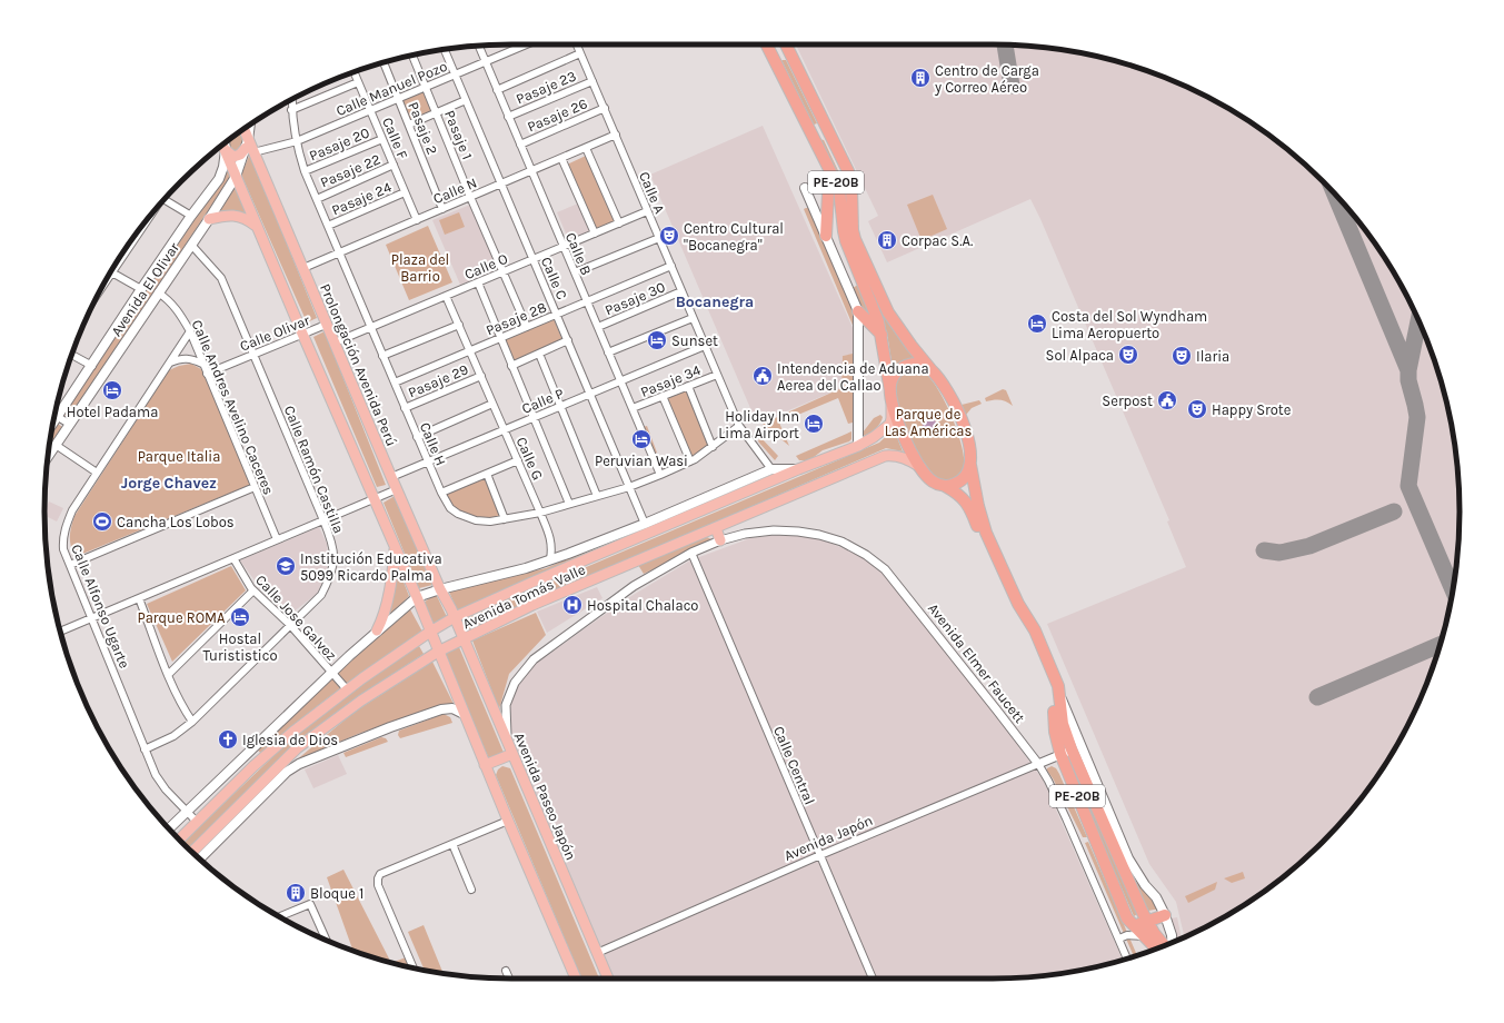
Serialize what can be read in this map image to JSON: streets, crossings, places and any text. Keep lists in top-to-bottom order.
{
  "streets": {
    "highway": ["PE-20B"],
    "main road": [
      "Avenida El Olivar",
      "Prolongación Avenida Perú",
      "Avenida Tomás Valle",
      "Avenida Paseo Japón"
    ],
    "street": [
      "Pasaje 23",
      "Calle Manuel Pozo",
      "Pasaje 26",
      "Pasaje 2",
      "Pasaje 1",
      "Calle F",
      "Pasaje 20",
      "Pasaje 22",
      "Calle N",
      "Calle A",
      "Pasaje 24",
      "Calle B",
      "Calle O",
      "Calle C",
      "Pasaje 30",
      "Pasaje 28",
      "Calle Olivar",
      "Pasaje 29",
      "Pasaje 34",
      "Calle P",
      "Calle Andres Avelino Caceres",
      "Calle H",
      "Calle G",
      "Calle Ramón Castilla",
      "Calle Alfonso Ugarte",
      "Calle Jose Galvez",
      "Avenida Elmer Faucett",
      "Calle Central",
      "Avenida Japón"
    ]
  },
  "crossings": [
    ["Pasaje 23", "Calle A"],
    ["Pasaje 23", "Calle B"],
    ["Calle Manuel Pozo", "Pasaje 2"],
    ["Calle Manuel Pozo", "Pasaje 1"],
    ["Calle Manuel Pozo", "Calle F"],
    ["Calle Manuel Pozo", "Calle B"],
    ["Calle Manuel Pozo", "Calle C"],
    ["Calle Manuel Pozo", "Avenida El Olivar"],
    ["Calle Manuel Pozo", "Prolongación Avenida Perú"],
    ["Calle Manuel Pozo", "Calle H"],
    ["Pasaje 26", "Calle A"],
    ["Pasaje 26", "Calle B"],
    ["Pasaje 2", "Calle N"],
    ["Pasaje 1", "Calle N"],
    ["Pasaje 1", "Calle O"],
    ["Pasaje 1", "Pasaje 28"],
    ["Calle F", "Pasaje 20"],
    ["Calle F", "Pasaje 22"],
    ["Calle F", "Calle N"],
    ["Calle F", "Pasaje 24"],
    ["Pasaje 20", "Calle H"],
    ["Pasaje 22", "Calle H"],
    ["PE-20B", "Avenida Tomás Valle"],
    ["PE-20B", "Avenida Japón"],
    ["Calle N", "Calle A"],
    ["Calle N", "Calle B"],
    ["Calle N", "Calle C"],
    ["Calle N", "Prolongación Avenida Perú"],
    ["Calle N", "Calle H"],
    ["Calle A", "Calle O"],
    ["Calle A", "Pasaje 30"],
    ["Calle A", "Pasaje 28"],
    ["Calle A", "Pasaje 34"],
    ["Calle A", "Calle P"],
    ["Calle A", "Calle H"],
    ["Calle A", "Avenida Tomás Valle"],
    ["Pasaje 24", "Calle H"],
    ["Calle B", "Calle O"],
    ["Calle B", "Pasaje 30"],
    ["Calle B", "Pasaje 28"],
    ["Calle B", "Pasaje 34"],
    ["Calle B", "Calle P"],
    ["Calle B", "Calle H"],
    ["Calle O", "Calle C"],
    ["Calle O", "Prolongación Avenida Perú"],
    ["Calle O", "Calle H"],
    ["Calle O", "Calle G"],
    ["Calle C", "Pasaje 28"],
    ["Calle C", "Calle P"],
    ["Calle C", "Calle H"],
    ["Calle C", "Avenida Tomás Valle"],
    ["Avenida El Olivar", "Prolongación Avenida Perú"],
    ["Avenida El Olivar", "Calle Andres Avelino Caceres"],
    ["Avenida El Olivar", "Calle Ramón Castilla"],
    ["Pasaje 28", "Calle H"],
    ["Pasaje 28", "Calle G"],
    ["Calle Olivar", "Prolongación Avenida Perú"],
    ["Calle Olivar", "Calle Andres Avelino Caceres"],
    ["Calle Olivar", "Calle Ramón Castilla"],
    ["Prolongación Avenida Perú", "Calle P"],
    ["Prolongación Avenida Perú", "Avenida Tomás Valle"],
    ["Prolongación Avenida Perú", "Avenida Paseo Japón"],
    ["Pasaje 29", "Calle H"],
    ["Pasaje 29", "Calle G"],
    ["Calle P", "Calle H"],
    ["Calle P", "Calle G"],
    ["Calle Andres Avelino Caceres", "Calle Alfonso Ugarte"],
    ["Calle H", "Calle G"],
    ["Calle G", "Avenida Tomás Valle"],
    ["Calle Ramón Castilla", "Calle Alfonso Ugarte"],
    ["Calle Ramón Castilla", "Calle Jose Galvez"],
    ["Avenida Tomás Valle", "Calle Alfonso Ugarte"],
    ["Avenida Tomás Valle", "Calle Jose Galvez"],
    ["Avenida Tomás Valle", "Avenida Paseo Japón"],
    ["Avenida Elmer Faucett", "Calle Central"],
    ["Avenida Elmer Faucett", "Avenida Japón"],
    ["Calle Central", "Avenida Japón"],
    ["Avenida Paseo Japón", "Avenida Japón"]
  ],
  "districts": ["Bocanegra", "Jorge Chavez"],
  "parks": [
    "Plaza del Barrio",
    "Parque de Las Américas",
    "Parque Italia",
    "Parque ROMA"
  ],
  "places": {
    "building": ["Centro de Carga y Correo Aéreo", "Corpac S.A.", "Bloque 1"],
    "theatre": [
      "Centro Cultural \"Bocanegra\"",
      "Sol Alpaca",
      "Ilaria",
      "Happy Srote"
    ],
    "hotel": [
      "Costa del Sol Wyndham Lima Aeropuerto",
      "Sunset",
      "Hotel Padama",
      "Holiday Inn Lima Airport",
      "Peruvian Wasi",
      "Hostal Turististico"
    ],
    "public building": ["Intendencia de Aduana Aerea del Callao", "Serpost"],
    "sports": ["Cancha Los Lobos"],
    "school or university": ["Institución Educativa 5099 Ricardo Palma"],
    "hospital": ["Hospital Chalaco"],
    "church": ["Iglesia de Dios"]
  }
}
